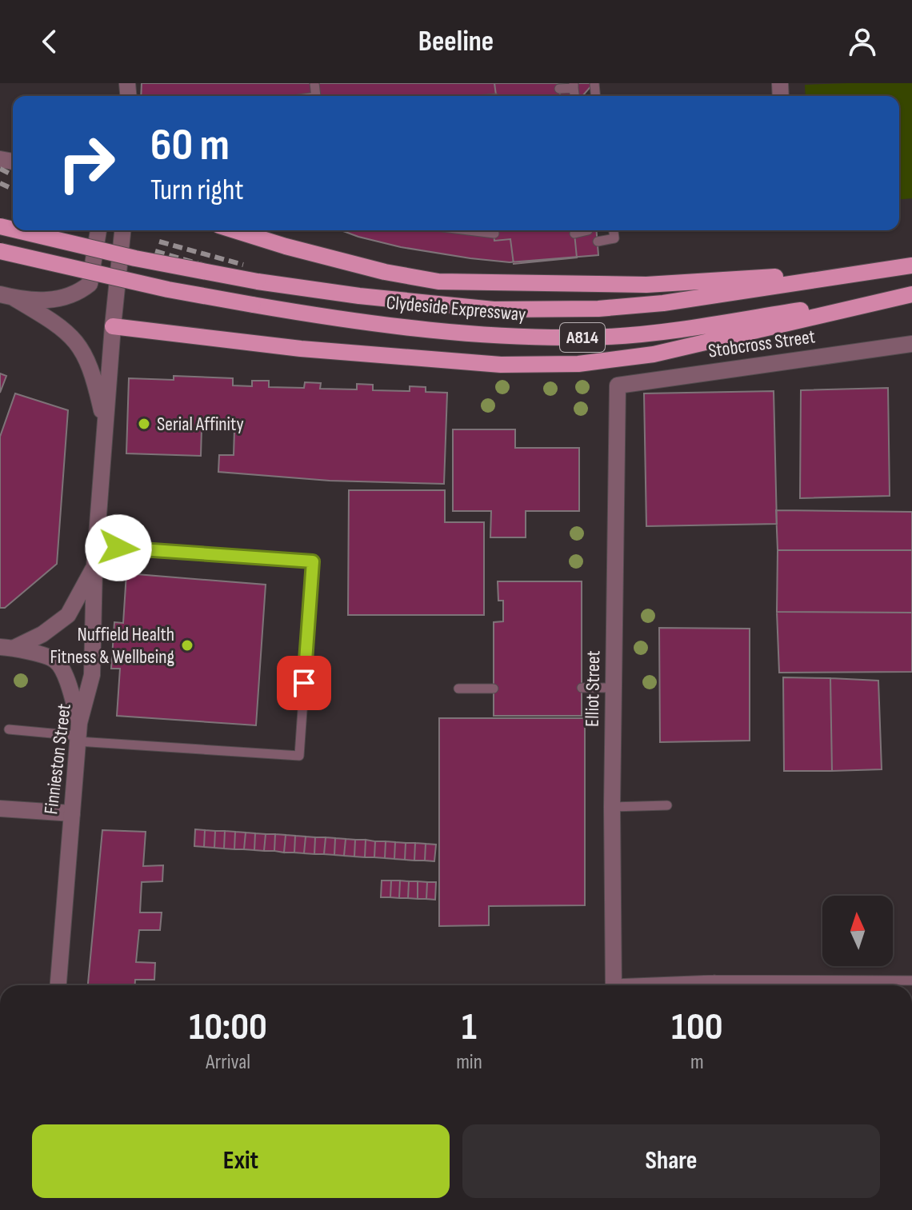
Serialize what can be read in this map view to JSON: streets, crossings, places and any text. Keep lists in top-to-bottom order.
{
  "streets": {
    "main road": ["Clydeside Expressway", "A814"],
    "street": ["Stobcross Street", "Elliot Street", "Finnieston Street"]
  },
  "crossings": [
    ["Stobcross Street", "Elliot Street"]
  ],
  "places": ["Serial Affinity", "Nuffield Health Fitness & Wellbeing"],
  "north": "top",
  "page": {
    "header": "Beeline",
    "turn": ["60 m", "Turn right"],
    "eta": [
      "10:00",
      "Arrival",
      "1",
      "min",
      "100",
      "m"
    ],
    "buttons": ["Exit", "Share"]
  }
}
